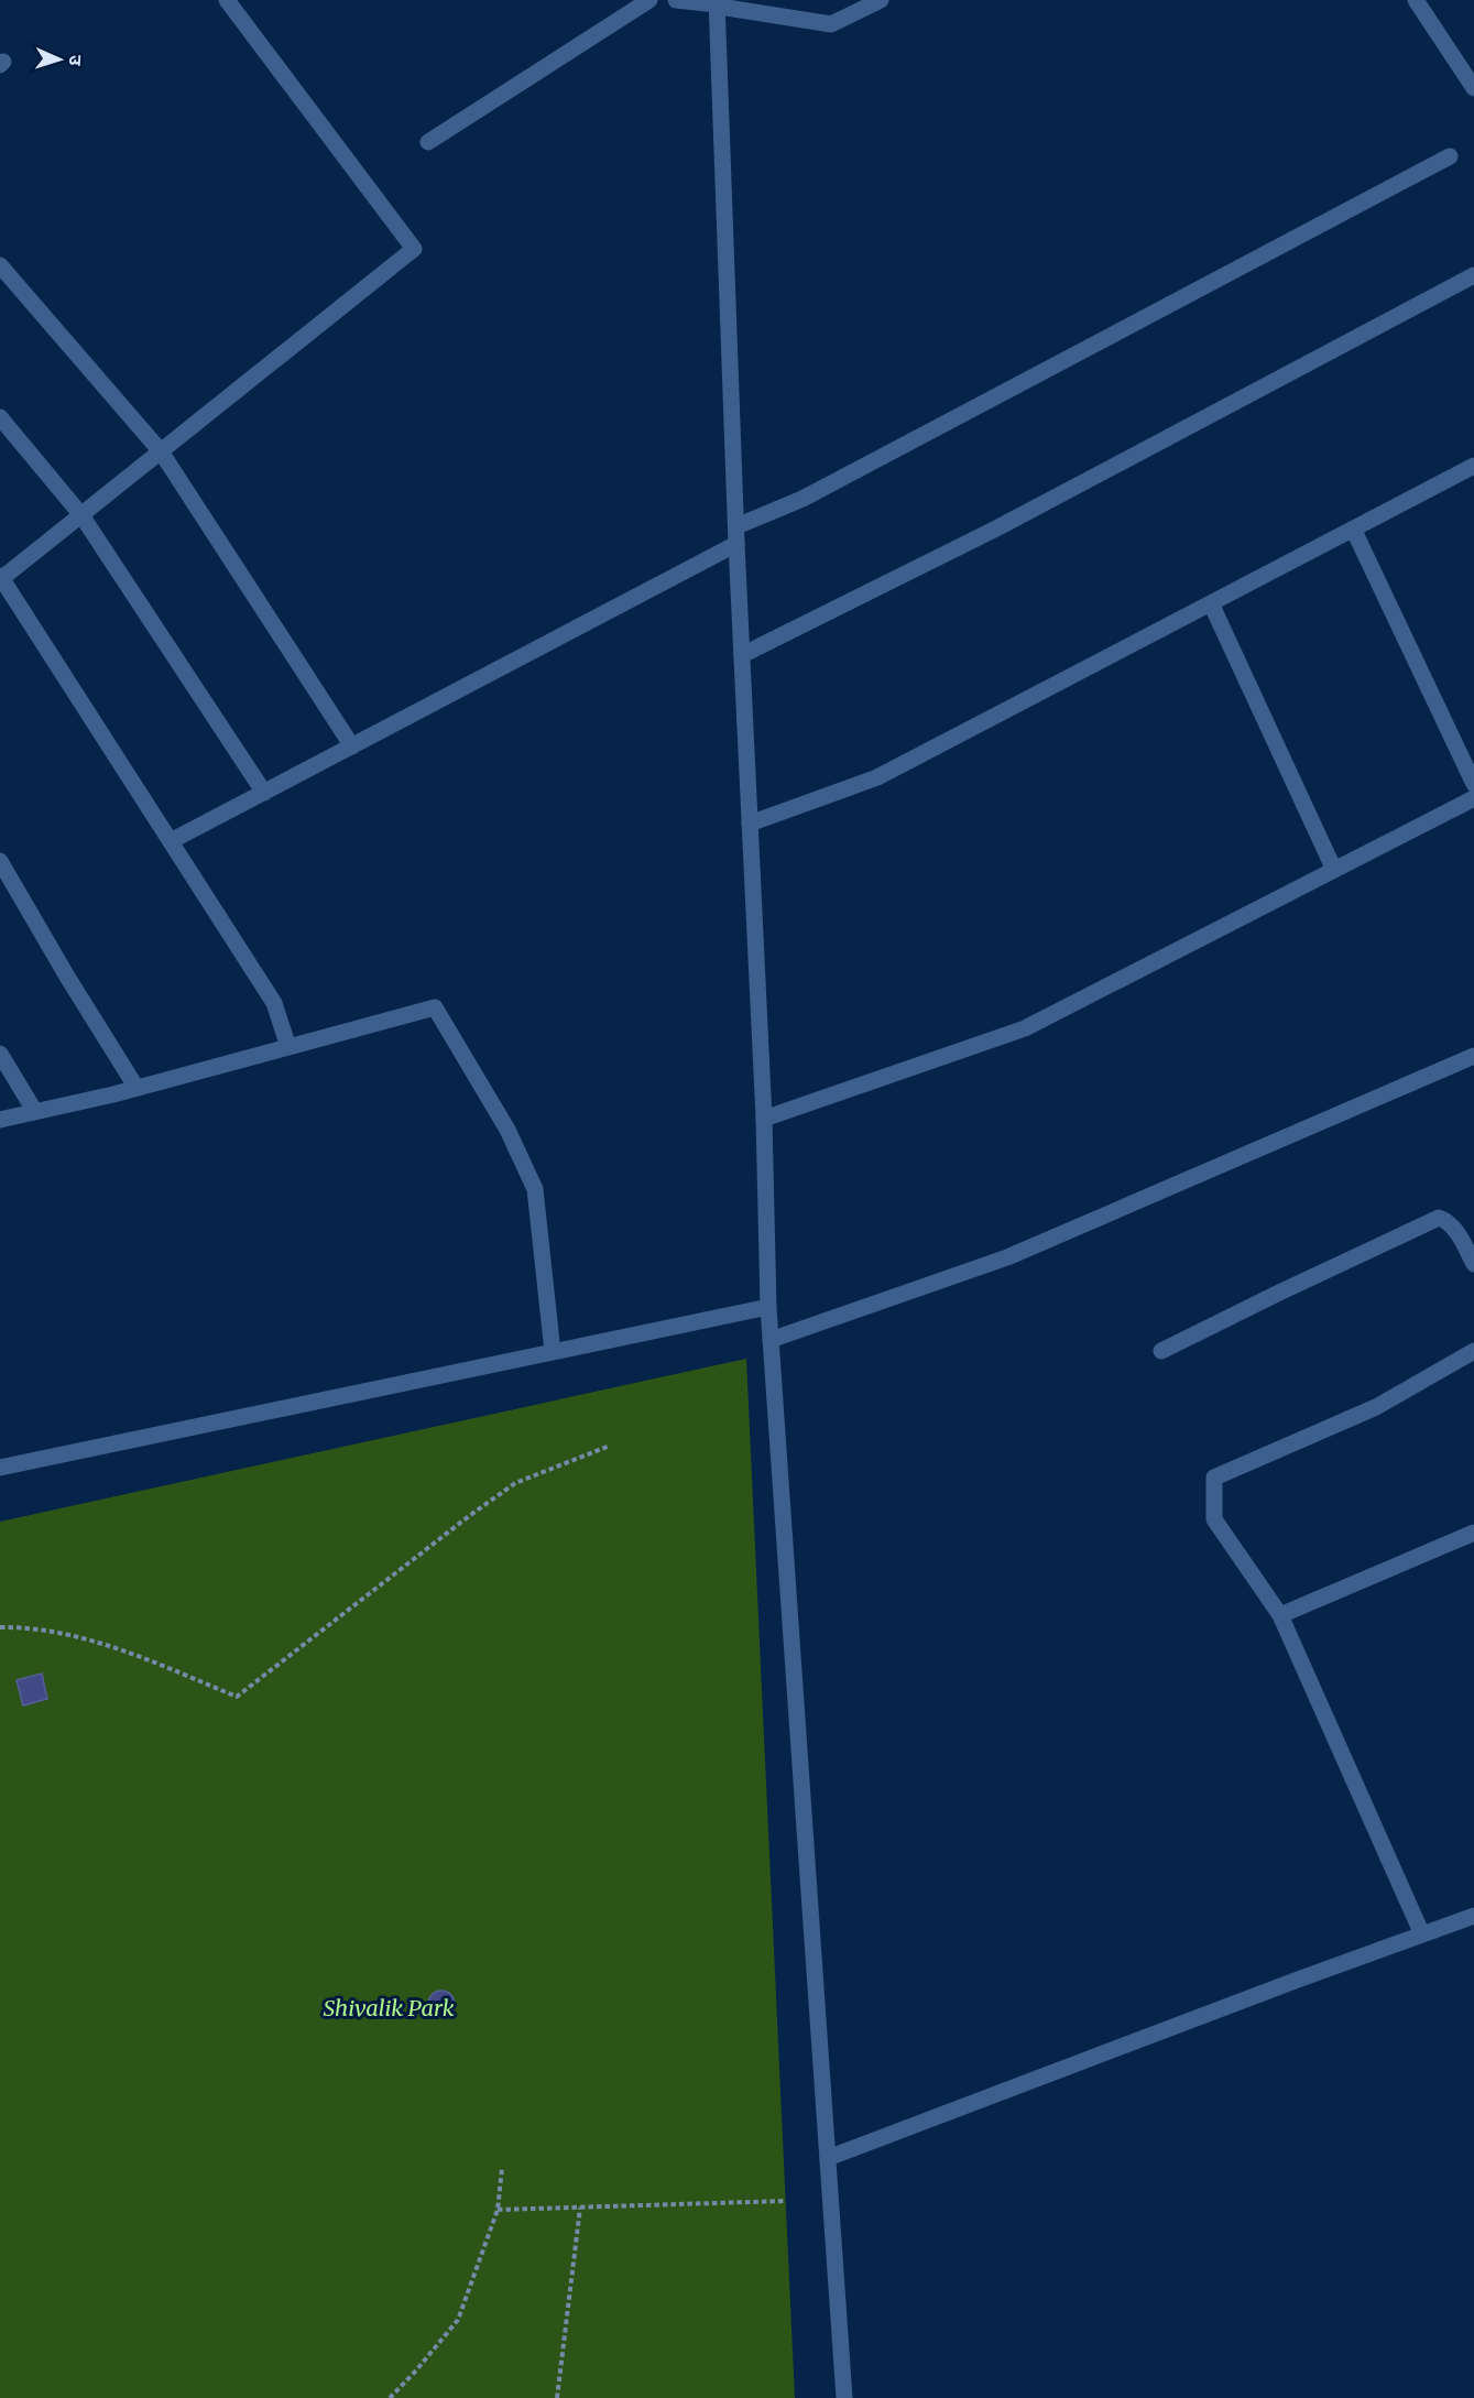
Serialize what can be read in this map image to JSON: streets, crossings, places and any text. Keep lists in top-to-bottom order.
{
  "parks": ["Shivalik Park"],
  "north": "right"
}
